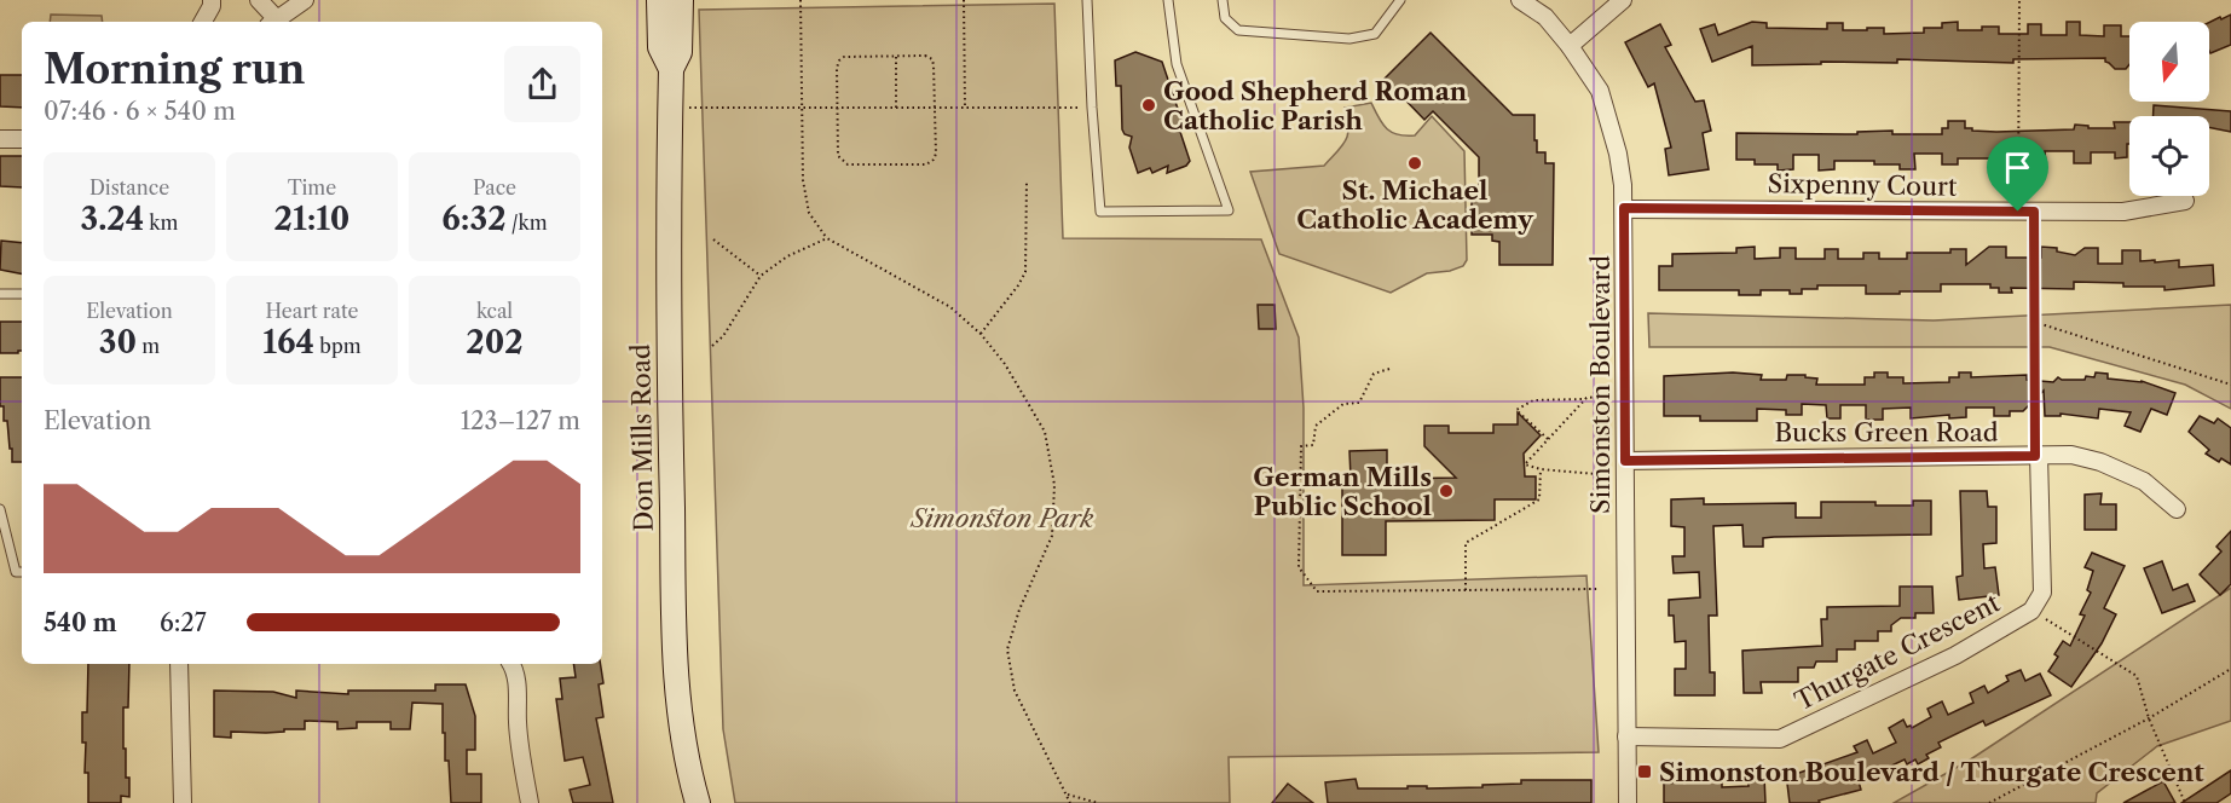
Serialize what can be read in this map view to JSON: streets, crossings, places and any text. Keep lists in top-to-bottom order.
{
  "streets": {
    "main road": ["Don Mills Road"],
    "street": [
      "Sixpenny Court",
      "Simonston Boulevard",
      "Bucks Green Road",
      "Thurgate Crescent"
    ]
  },
  "crossings": [
    ["Sixpenny Court", "Simonston Boulevard"],
    ["Simonston Boulevard", "Bucks Green Road"],
    ["Simonston Boulevard", "Thurgate Crescent"],
    ["Bucks Green Road", "Thurgate Crescent"]
  ],
  "parks": ["Simonston Park"],
  "places": {
    "other": ["Good Shepherd Roman Catholic Parish", "St. Michael Catholic Academy", "German Mills Public School"],
    "transit": ["Simonston Boulevard / Thurgate Crescent"]
  },
  "north": "bottom",
  "page": {
    "heading": ["Morning run", "07:46 · 6 × 540 m"],
    "stats": [
      ["Distance", "3.24 km"],
      ["Time", "21:10"],
      ["Pace", "6:32 /km"],
      ["Elevation", "30 m"],
      ["Heart rate", "164 bpm"],
      ["kcal", "202"]
    ],
    "chart": ["Elevation", "123–127 m"],
    "list": [
      {
        "name": "540 m",
        "note": "6:27"
      }
    ]
  }
}
